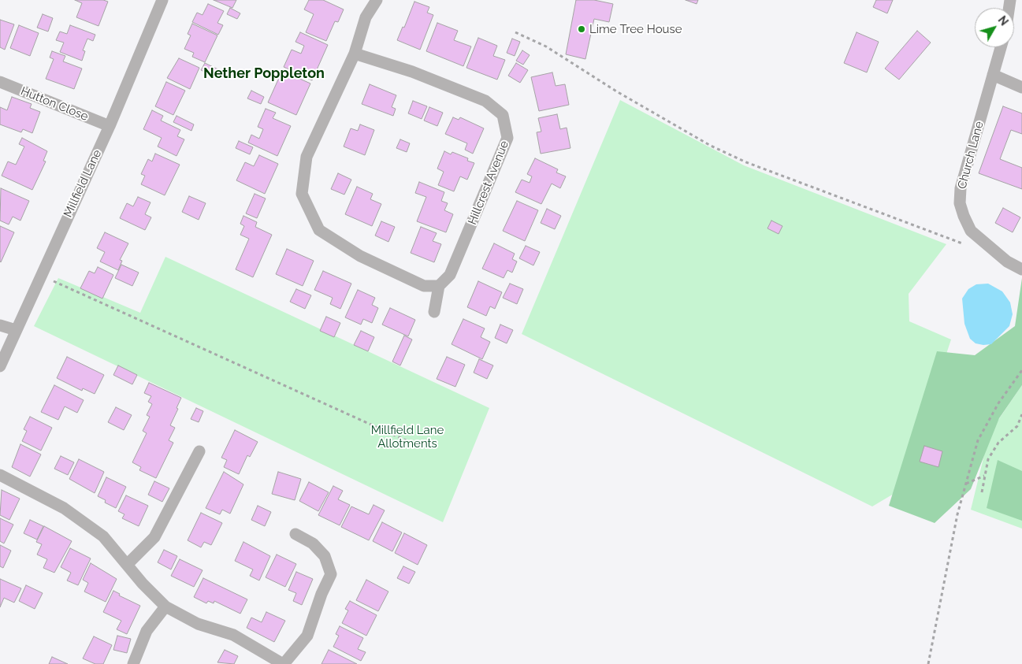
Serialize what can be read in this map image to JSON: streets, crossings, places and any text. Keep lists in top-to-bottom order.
{
  "streets": {
    "street": [
      "Hutton Close",
      "Church Lane",
      "Hillcrest Avenue",
      "Millfield Lane"
    ]
  },
  "crossings": [
    ["Hutton Close", "Millfield Lane"]
  ],
  "districts": ["Nether Poppleton"],
  "parks": ["Millfield Lane Allotments"],
  "places": ["Lime Tree House"],
  "north": "top right"
}
